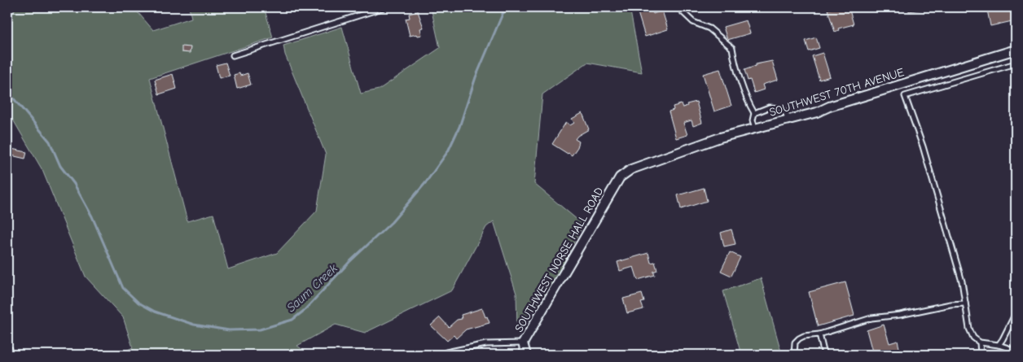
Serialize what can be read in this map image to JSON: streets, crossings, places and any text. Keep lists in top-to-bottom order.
{
  "streets": {
    "street": ["SOUTHWEST 70TH AVENUE", "SOUTHWEST NORSE HALL ROAD"]
  },
  "crossings": [
    ["SOUTHWEST 70TH AVENUE", "SOUTHWEST NORSE HALL ROAD"]
  ],
  "water": ["Saum Creek"]
}
